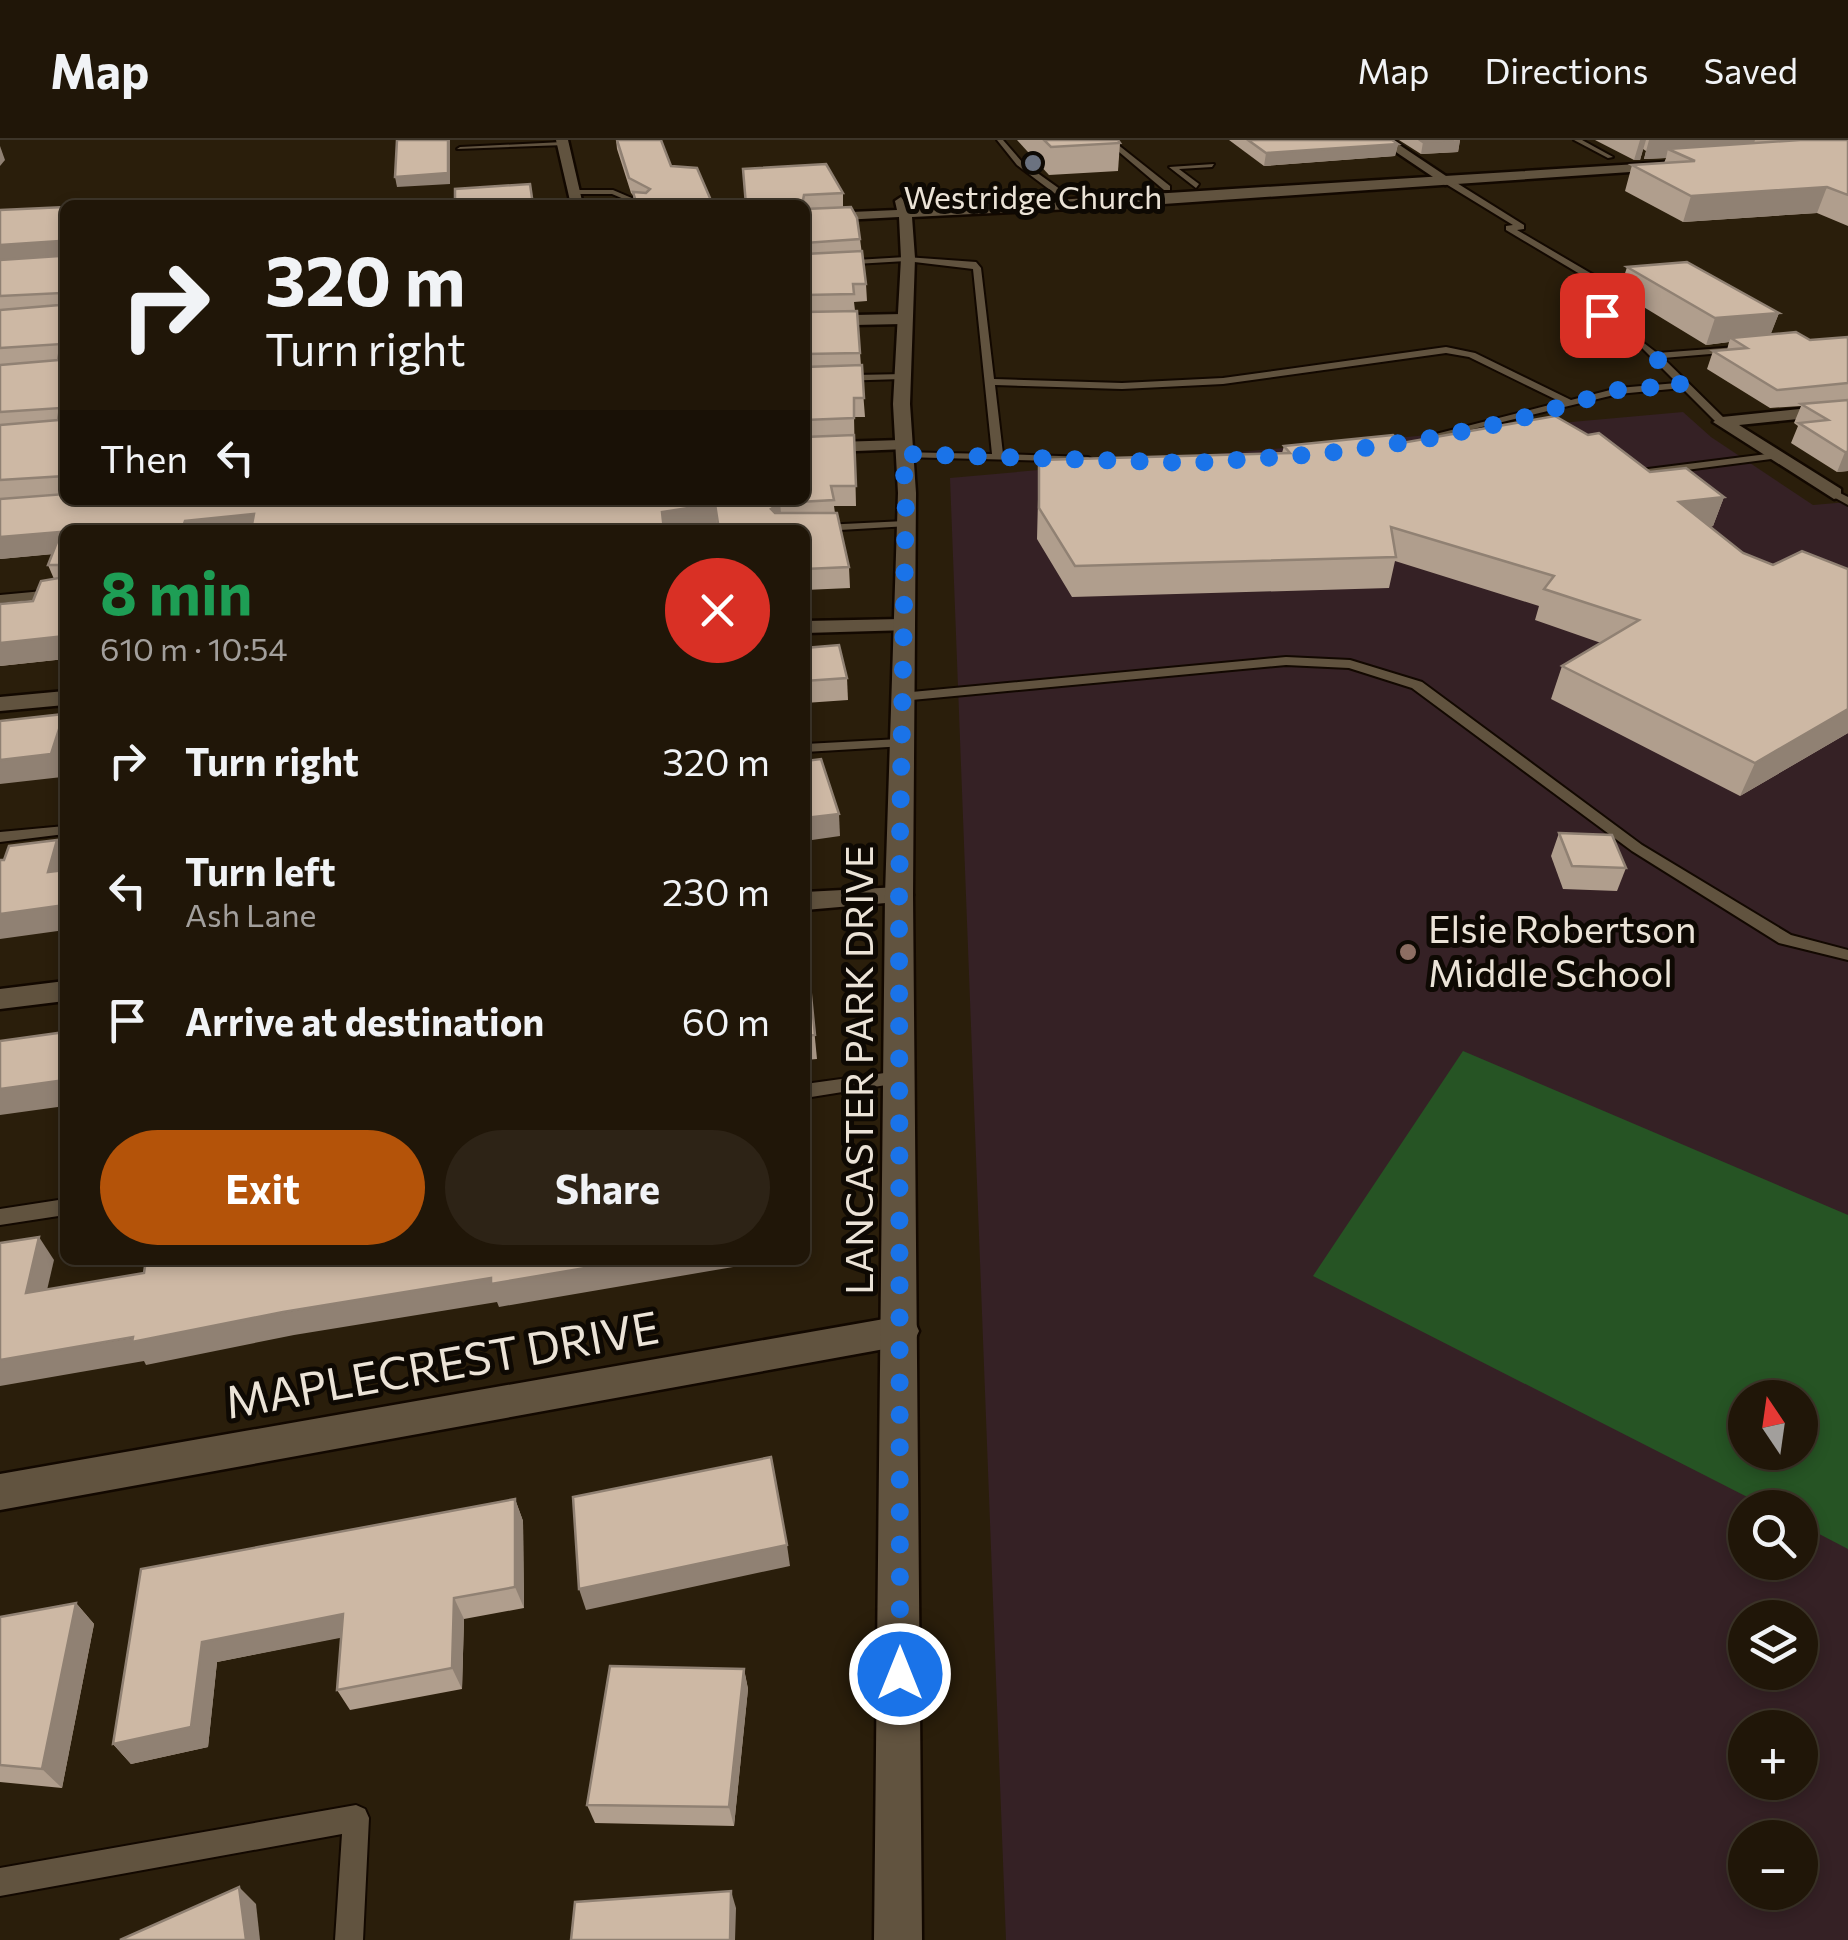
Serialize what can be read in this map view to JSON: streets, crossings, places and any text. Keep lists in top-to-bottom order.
{
  "streets": {
    "street": ["LANCASTER PARK DRIVE", "MAPLECREST DRIVE"]
  },
  "crossings": [
    ["LANCASTER PARK DRIVE", "MAPLECREST DRIVE"]
  ],
  "places": ["Westridge Church", "Elsie Robertson Middle School"],
  "north": "top",
  "page": {
    "header": "Map",
    "nav": ["Map", "Directions", "Saved"],
    "turn": ["320 m", "Turn right"],
    "then": "Then",
    "heading": ["8 min", "610 m · 10:54"],
    "list": [
      {
        "name": "Turn right",
        "value": "320 m"
      },
      {
        "name": "Turn left",
        "note": "Ash Lane",
        "value": "230 m"
      },
      {
        "name": "Arrive at destination",
        "value": "60 m"
      }
    ],
    "buttons": ["Exit", "Share"],
    "map_buttons": ["+", "−"]
  }
}
